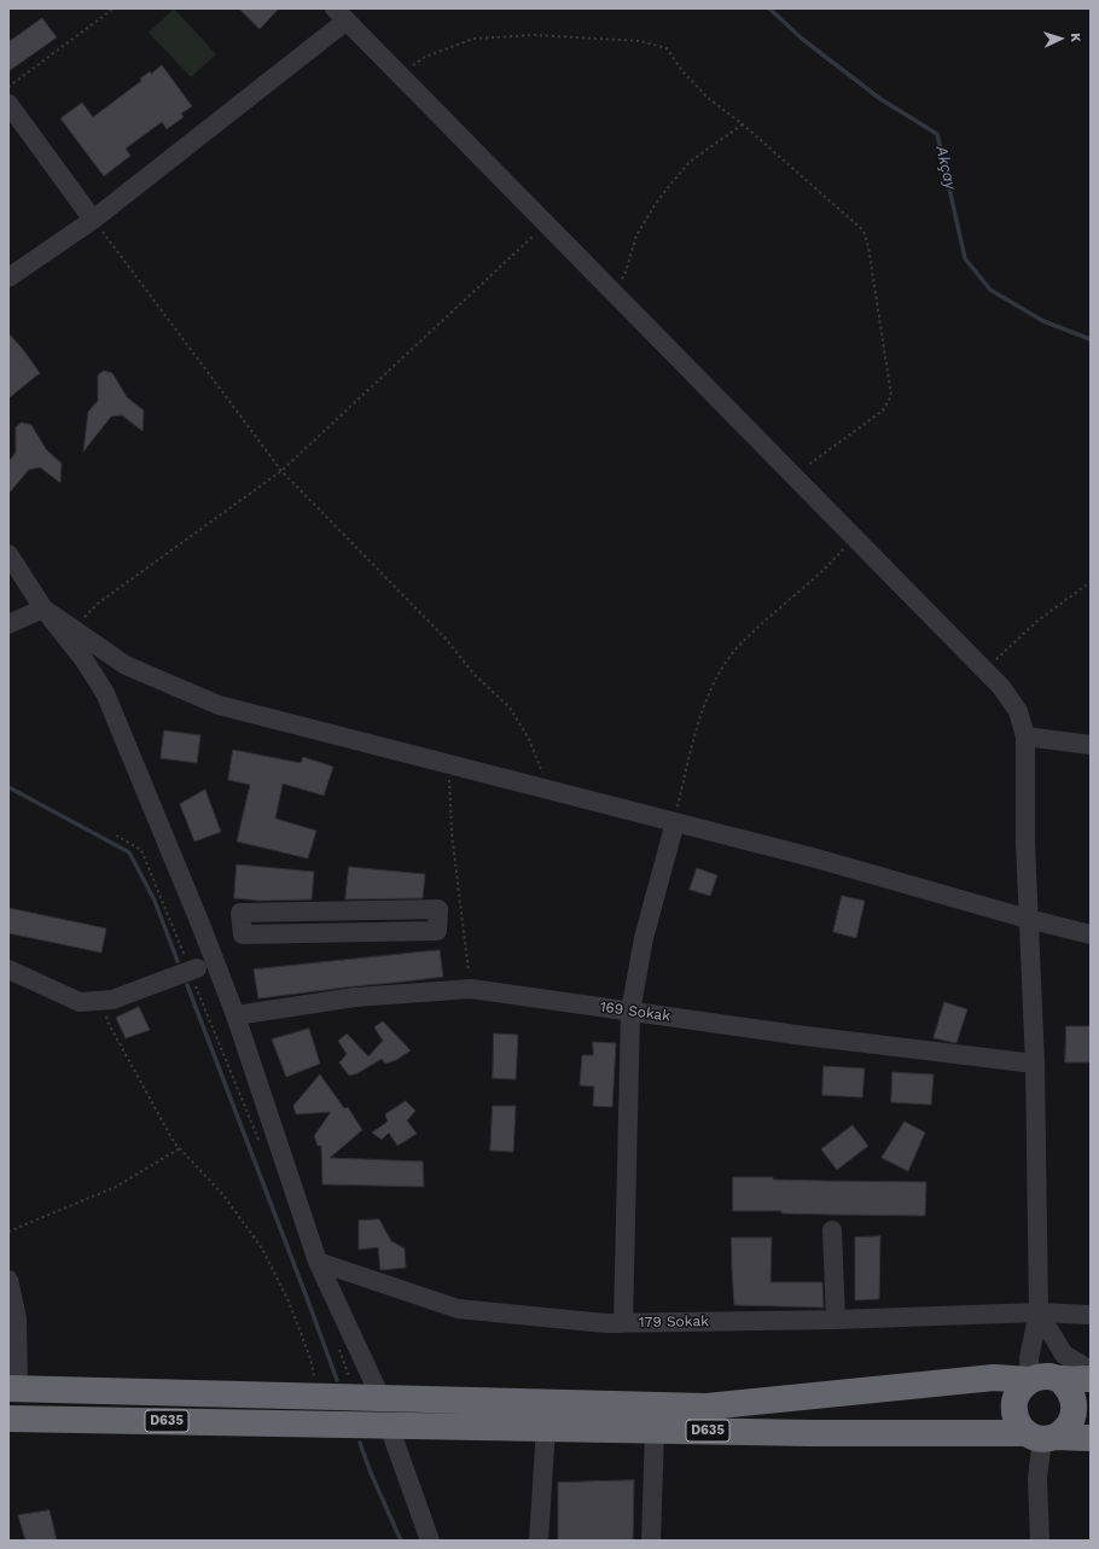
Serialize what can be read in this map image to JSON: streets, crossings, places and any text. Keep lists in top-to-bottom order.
{
  "streets": {
    "highway": ["D635"],
    "street": ["169 Sokak", "179 Sokak"]
  },
  "water": ["Akçay"],
  "north": "right"
}
